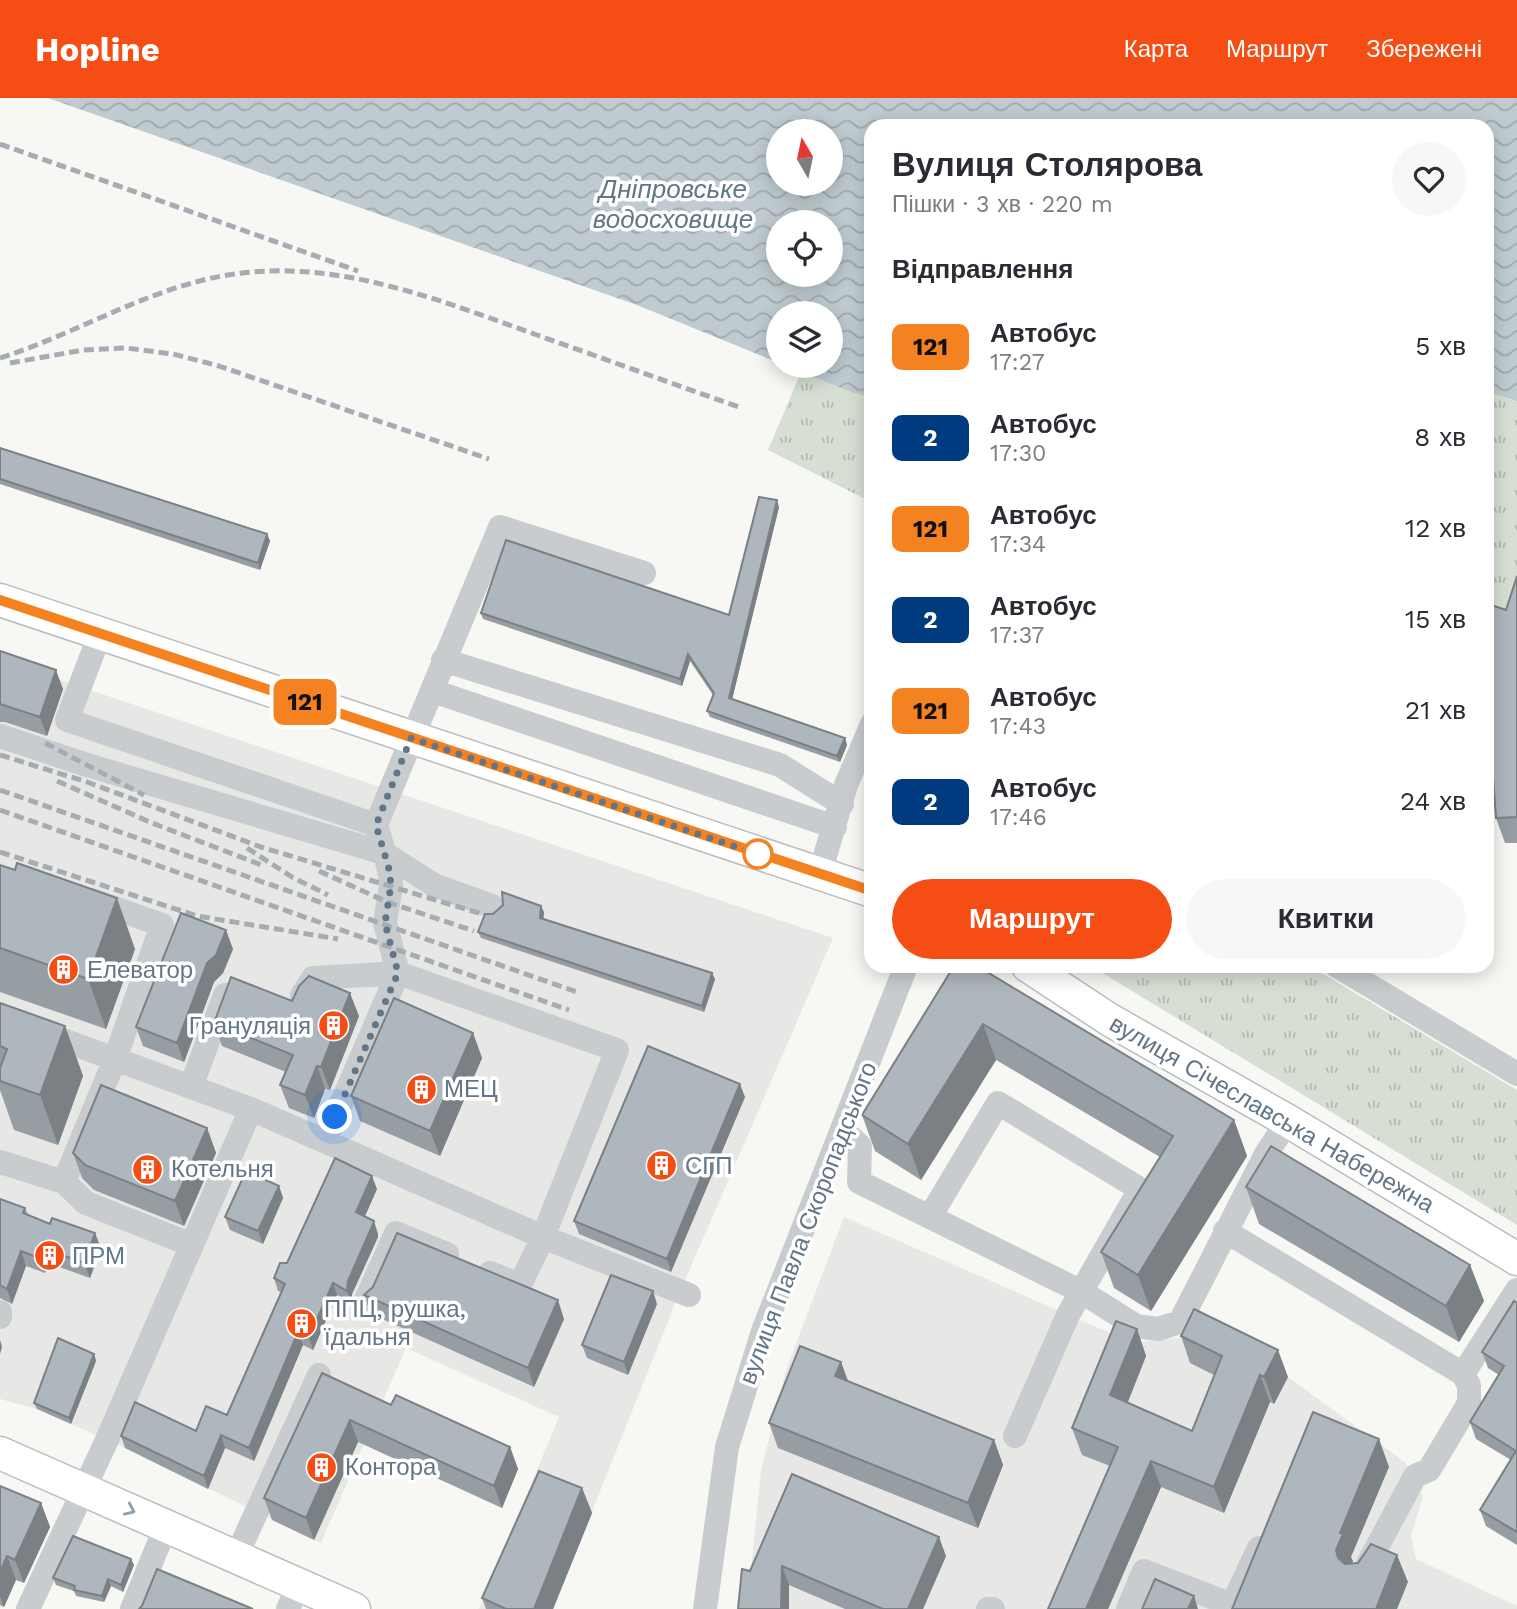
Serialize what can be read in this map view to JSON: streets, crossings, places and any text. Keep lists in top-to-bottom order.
{
  "streets": {
    "main road": ["вулиця Січеславська Набережна"],
    "street": ["вулиця Павла Скоропадського"]
  },
  "water": ["Дніпровське водосховище"],
  "places": {
    "building": [
      "Елеватор",
      "Грануляція",
      "МЕЦ",
      "СГП",
      "Котельня",
      "ПРМ",
      "ППЦ, рушка, їдальня",
      "Контора"
    ]
  },
  "lines": ["bus line 121"],
  "north": "top",
  "page": {
    "header": "Hopline",
    "nav": ["Карта", "Маршрут", "Збережені"],
    "on_map": "121",
    "heading": [
      ["Вулиця Столярова", "Пішки · 3 хв · 220 m"],
      "Відправлення"
    ],
    "list": [
      {
        "mark": "121",
        "name": "Автобус",
        "note": "17:27",
        "value": "5 хв"
      },
      {
        "mark": "2",
        "name": "Автобус",
        "note": "17:30",
        "value": "8 хв"
      },
      {
        "mark": "121",
        "name": "Автобус",
        "note": "17:34",
        "value": "12 хв"
      },
      {
        "mark": "2",
        "name": "Автобус",
        "note": "17:37",
        "value": "15 хв"
      },
      {
        "mark": "121",
        "name": "Автобус",
        "note": "17:43",
        "value": "21 хв"
      },
      {
        "mark": "2",
        "name": "Автобус",
        "note": "17:46",
        "value": "24 хв"
      }
    ],
    "buttons": ["Маршрут", "Квитки"]
  }
}
